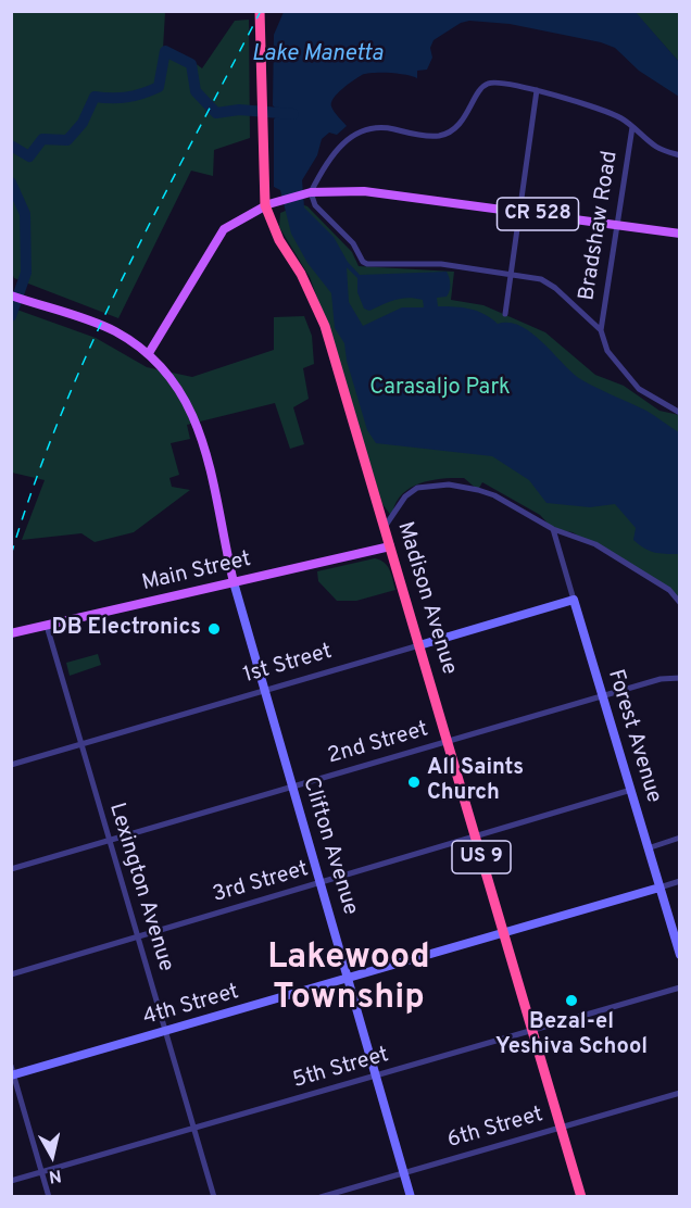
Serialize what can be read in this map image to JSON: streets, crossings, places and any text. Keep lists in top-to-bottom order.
{
  "streets": {
    "highway": ["Madison Avenue", "US 9"],
    "main road": ["CR 528", "Main Street"],
    "street": [
      "Bradshaw Road",
      "1st Street",
      "Forest Avenue",
      "2nd Street",
      "Clifton Avenue",
      "3rd Street",
      "Lexington Avenue",
      "4th Street",
      "5th Street",
      "6th Street"
    ]
  },
  "crossings": [
    ["CR 528", "Bradshaw Road"],
    ["CR 528", "Madison Avenue"],
    ["Main Street", "Madison Avenue"],
    ["Main Street", "Clifton Avenue"],
    ["Main Street", "Lexington Avenue"],
    ["Madison Avenue", "1st Street"],
    ["Madison Avenue", "2nd Street"],
    ["Madison Avenue", "3rd Street"],
    ["Madison Avenue", "4th Street"],
    ["Madison Avenue", "5th Street"],
    ["Madison Avenue", "6th Street"],
    ["1st Street", "Forest Avenue"],
    ["1st Street", "Clifton Avenue"],
    ["1st Street", "Lexington Avenue"],
    ["Forest Avenue", "2nd Street"],
    ["Forest Avenue", "3rd Street"],
    ["Forest Avenue", "4th Street"],
    ["2nd Street", "Clifton Avenue"],
    ["2nd Street", "Lexington Avenue"],
    ["Clifton Avenue", "3rd Street"],
    ["Clifton Avenue", "4th Street"],
    ["Clifton Avenue", "5th Street"],
    ["Clifton Avenue", "6th Street"],
    ["3rd Street", "Lexington Avenue"],
    ["Lexington Avenue", "4th Street"],
    ["Lexington Avenue", "5th Street"]
  ],
  "districts": ["Lakewood Township"],
  "water": ["Lake Manetta"],
  "parks": ["Carasaljo Park"],
  "places": ["DB Electronics", "All Saints Church", "Bezal-el Yeshiva School"],
  "north": "bottom"
}
